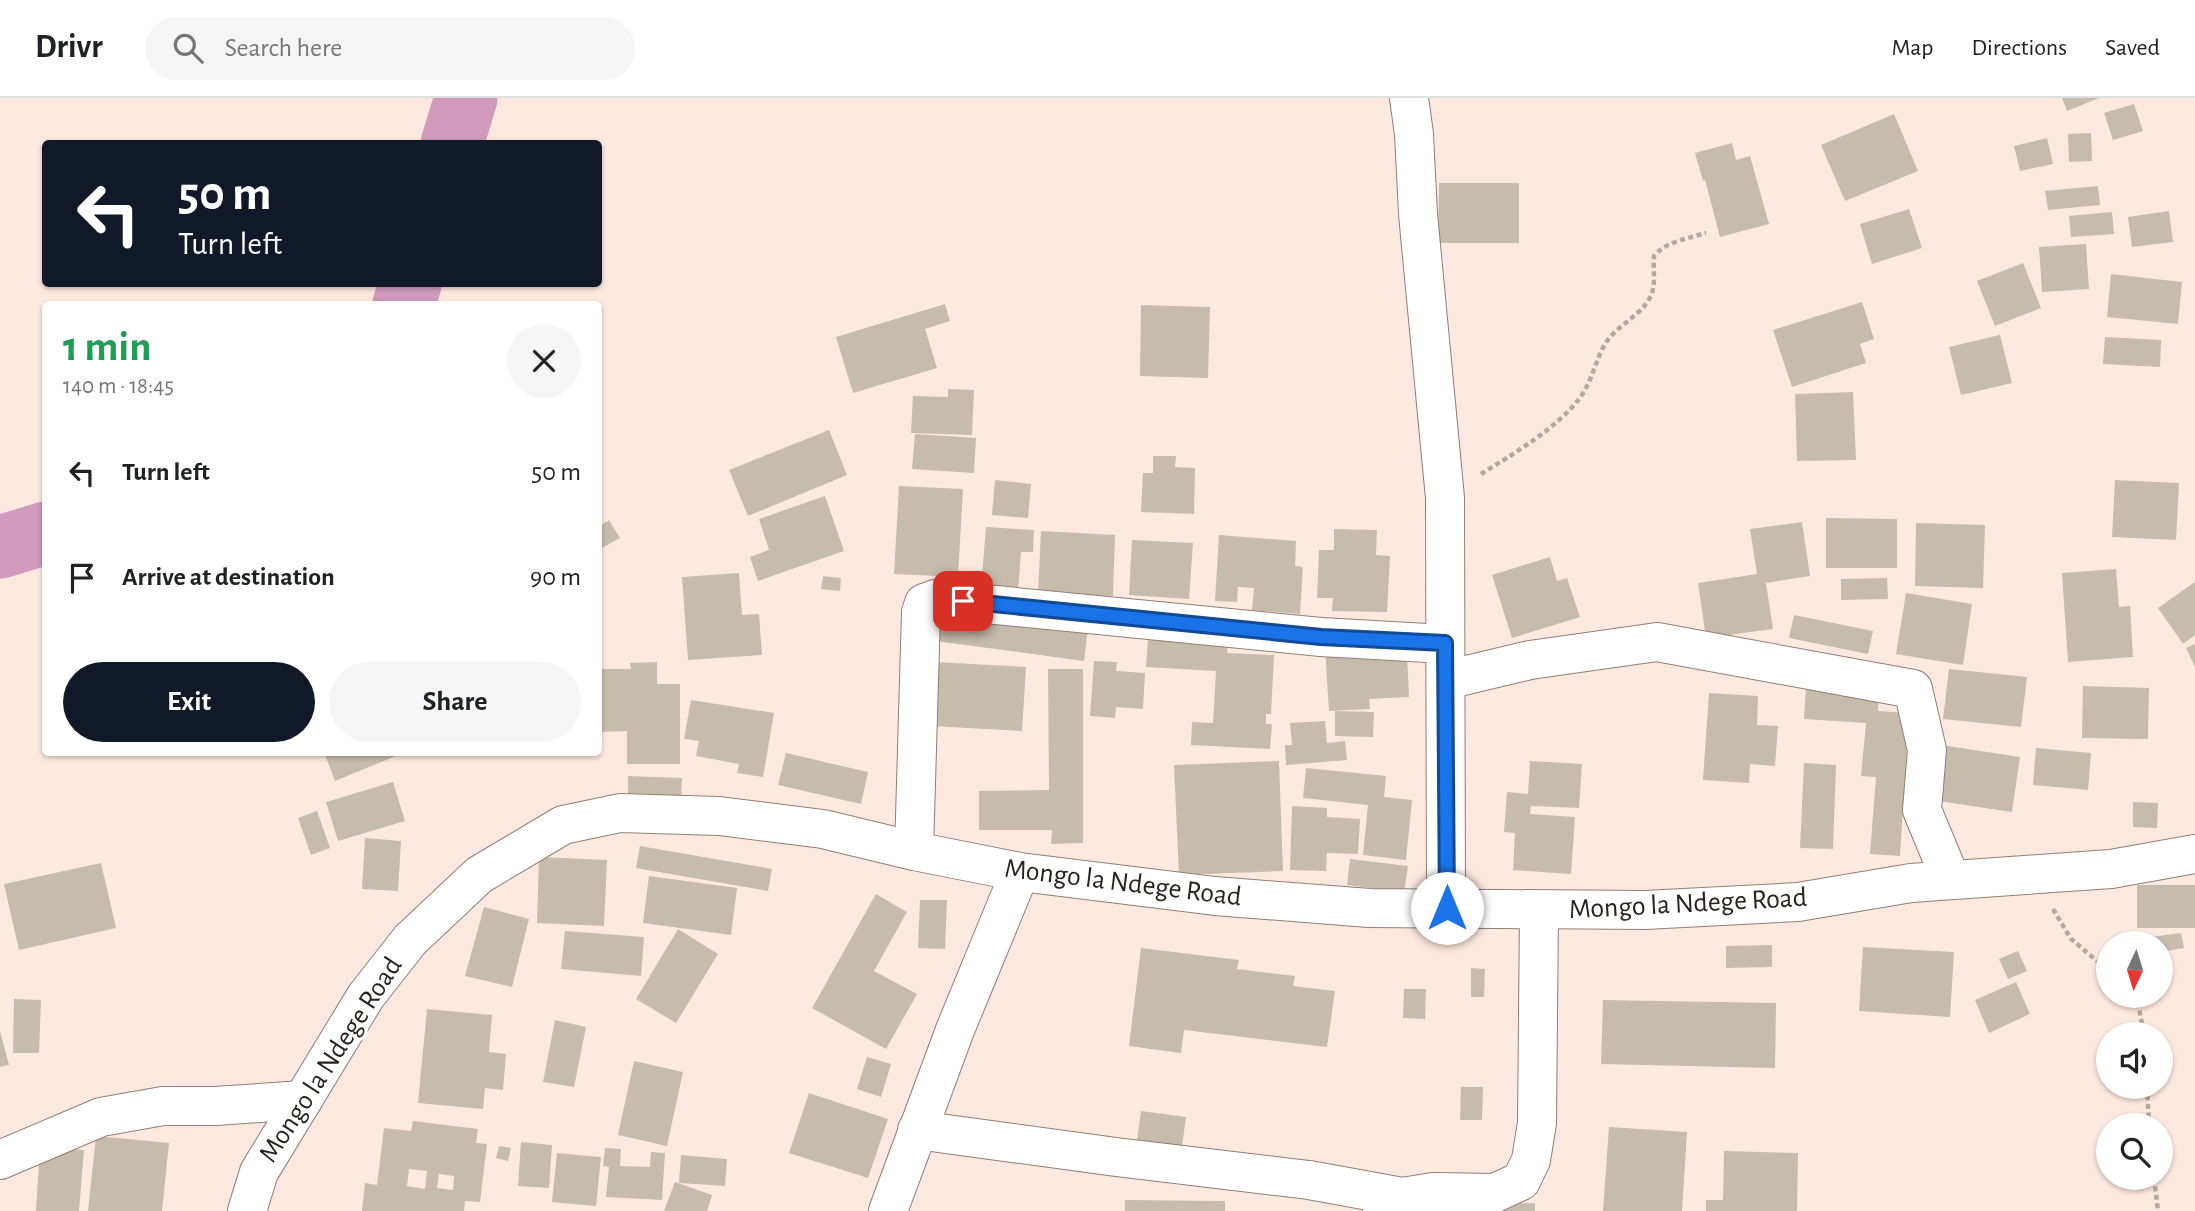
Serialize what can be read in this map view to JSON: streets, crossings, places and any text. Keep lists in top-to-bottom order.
{
  "streets": {
    "street": ["Mongo la Ndege Road"]
  },
  "north": "bottom",
  "page": {
    "header": "Drivr",
    "search": "Search here",
    "nav": ["Map", "Directions", "Saved"],
    "turn": ["50 m", "Turn left"],
    "heading": ["1 min", "140 m · 18:45"],
    "list": [
      {
        "name": "Turn left",
        "value": "50 m"
      },
      {
        "name": "Arrive at destination",
        "value": "90 m"
      }
    ],
    "buttons": ["Exit", "Share"]
  }
}
